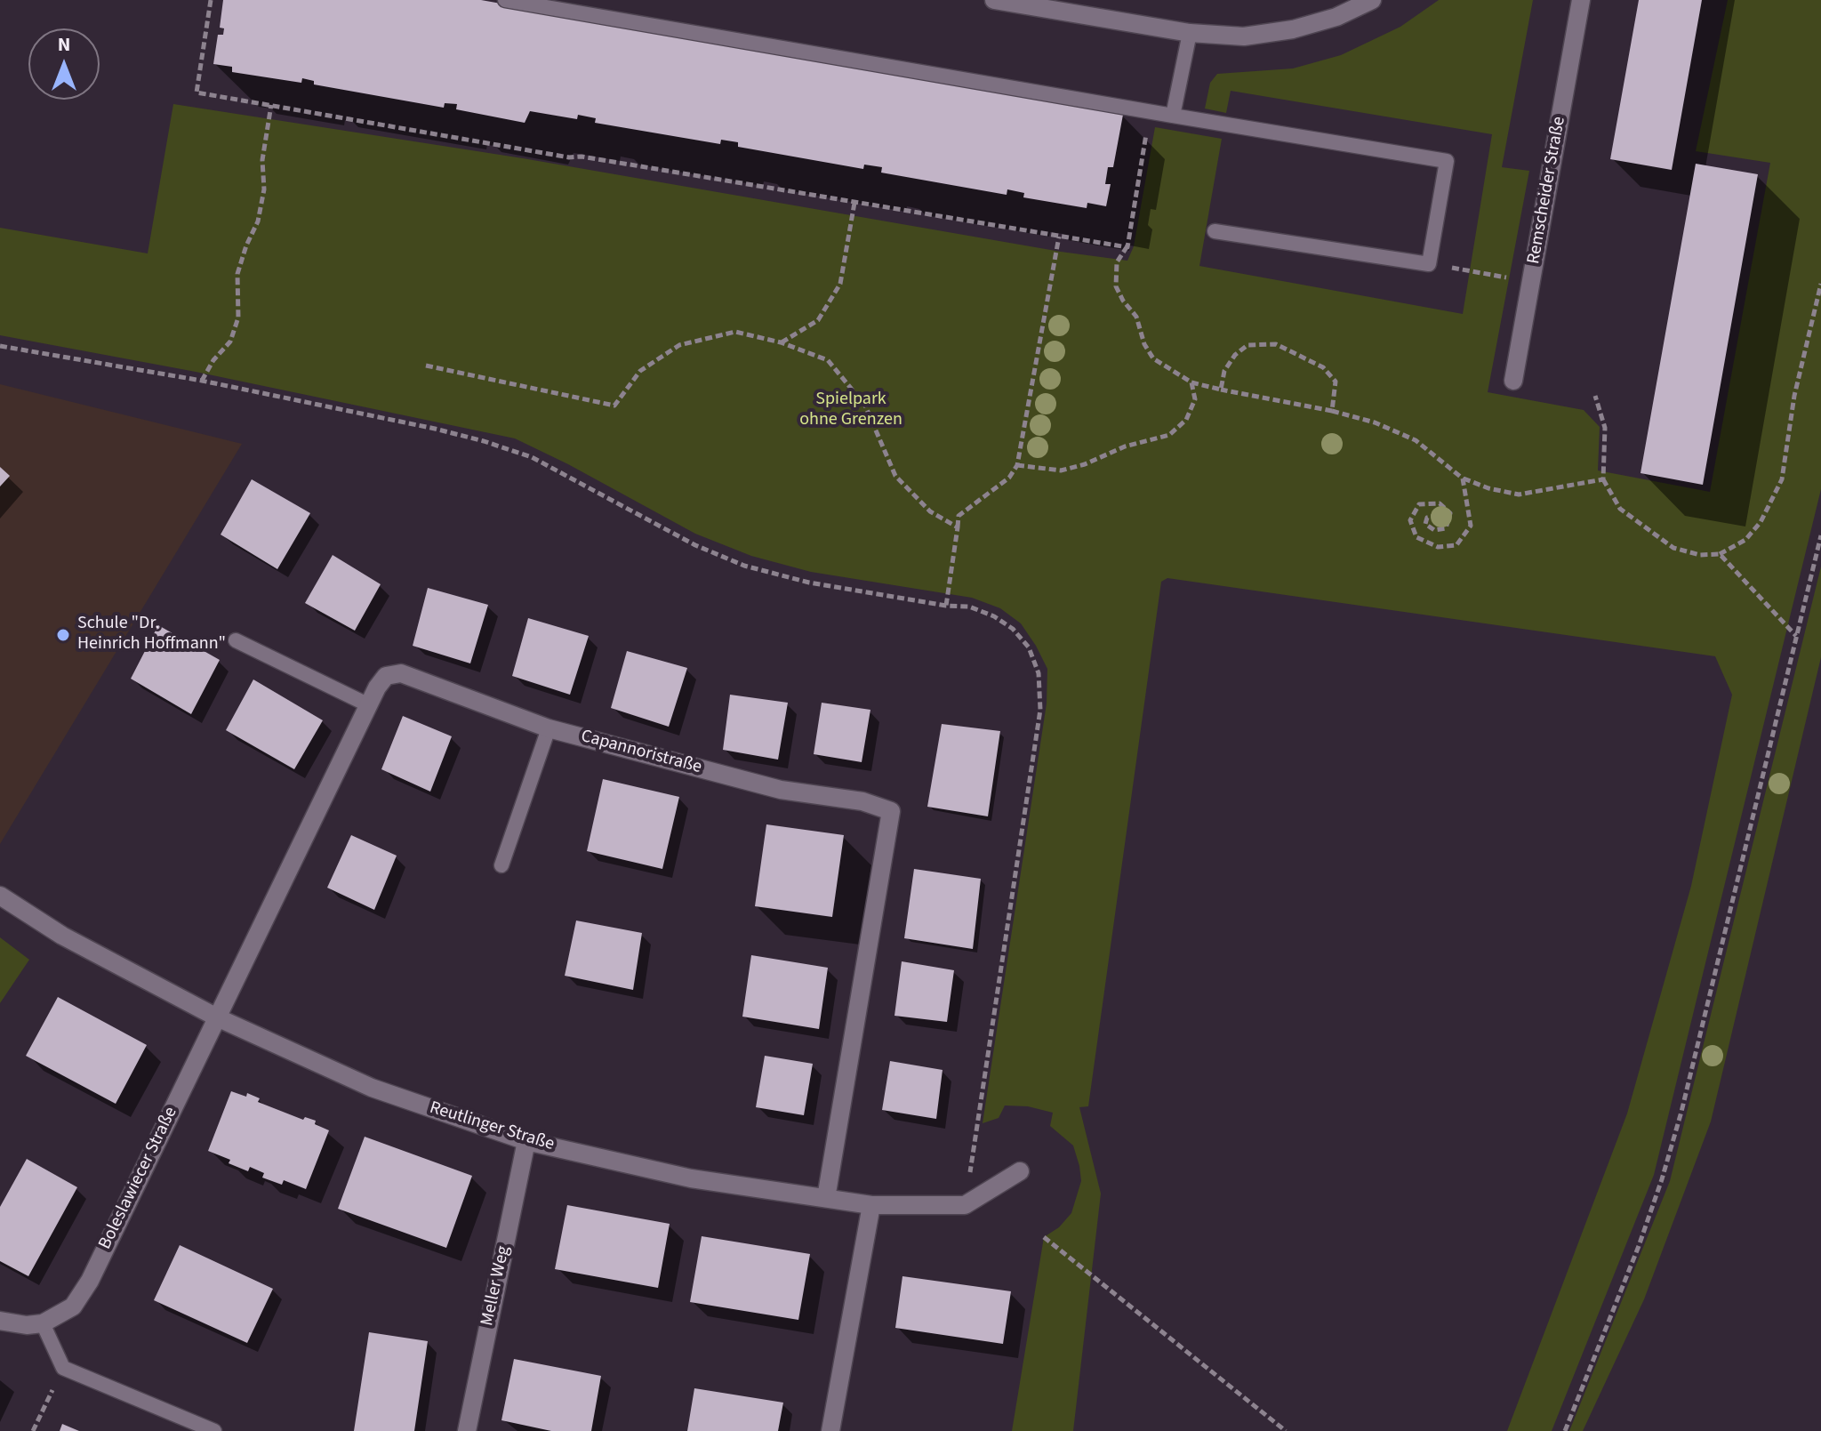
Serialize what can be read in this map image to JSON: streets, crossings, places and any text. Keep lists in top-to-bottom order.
{
  "streets": {
    "street": [
      "Remscheider Straße",
      "Capannoristraße",
      "Reutlinger Straße",
      "Boleslawiecer Straße",
      "Meller Weg"
    ]
  },
  "crossings": [
    ["Capannoristraße", "Reutlinger Straße"],
    ["Capannoristraße", "Boleslawiecer Straße"],
    ["Reutlinger Straße", "Boleslawiecer Straße"],
    ["Reutlinger Straße", "Meller Weg"]
  ],
  "parks": ["Spielpark ohne Grenzen"],
  "places": ["Schule \"Dr. Heinrich Hoffmann\""],
  "north": "top"
}
